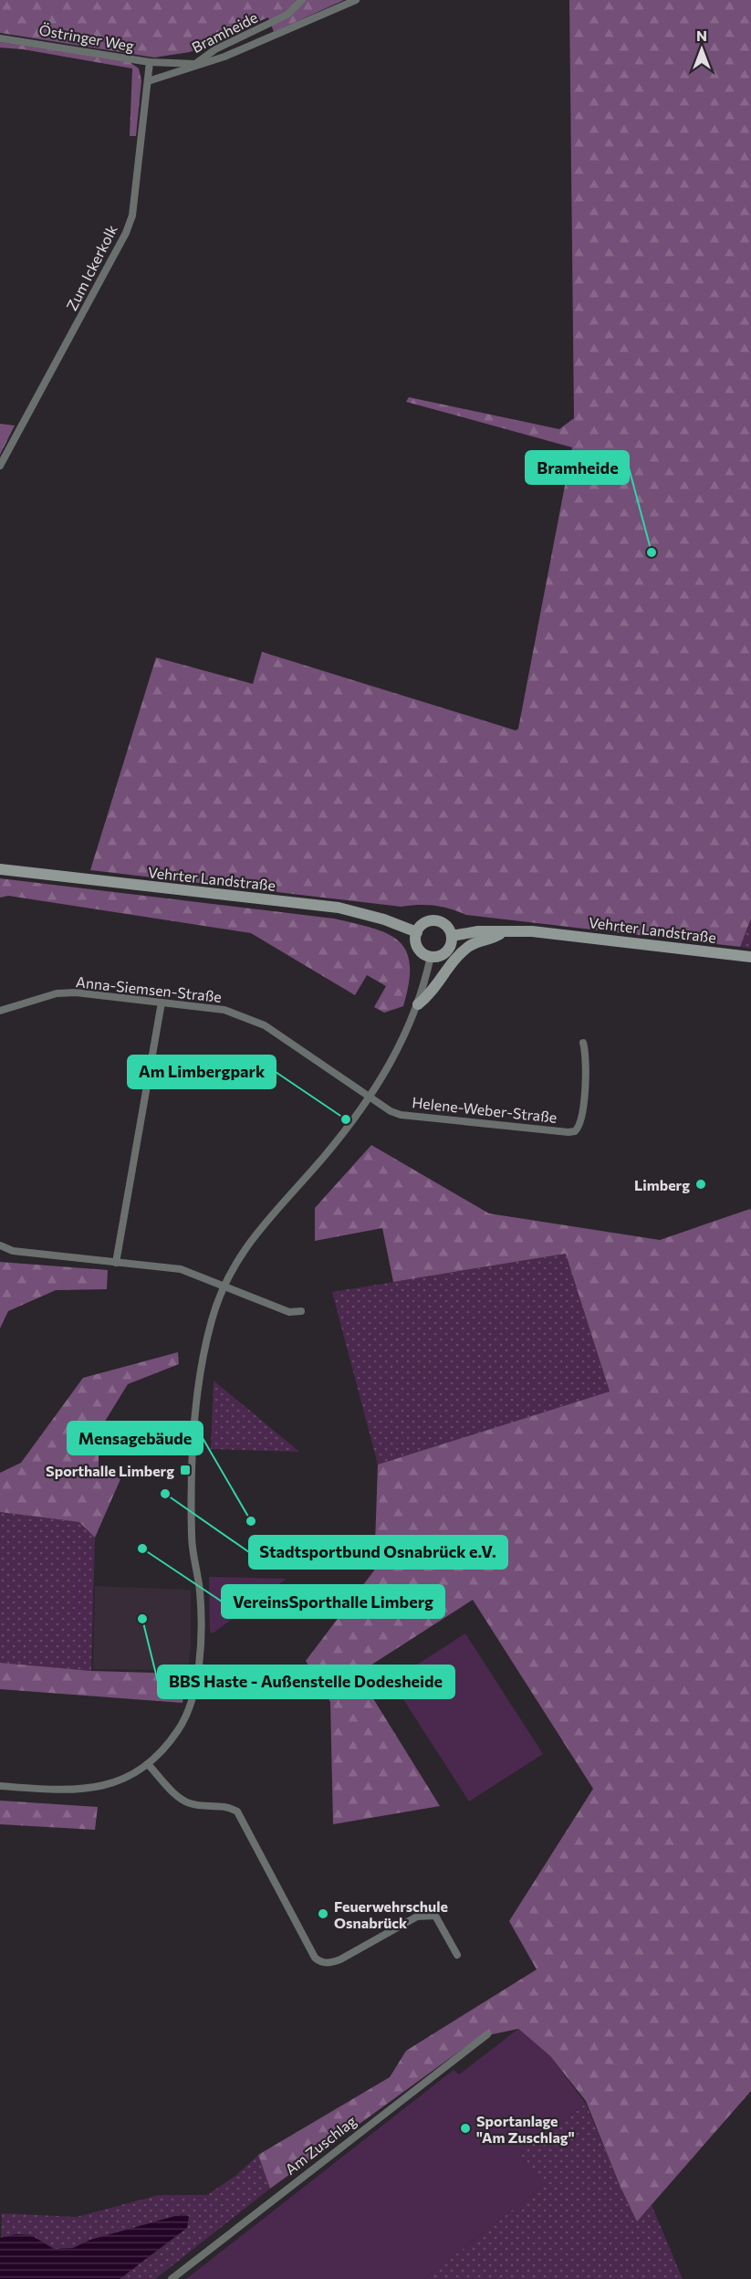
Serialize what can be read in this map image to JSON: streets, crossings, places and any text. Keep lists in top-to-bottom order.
{
  "streets": {
    "main road": ["Vehrter Landstraße"],
    "street": [
      "Bramheide",
      "Östringer Weg",
      "Zum Ickerkolk",
      "Anna-Siemsen-Straße",
      "Helene-Weber-Straße",
      "Am Zuschlag"
    ]
  },
  "crossings": [
    ["Bramheide", "Östringer Weg"],
    ["Östringer Weg", "Zum Ickerkolk"],
    ["Anna-Siemsen-Straße", "Helene-Weber-Straße"]
  ],
  "places": {
    "other": [
      "Bramheide",
      "Am Limbergpark",
      "Limberg",
      "Stadtsportbund Osnabrück e.V.",
      "Mensagebäude",
      "VereinsSporthalle Limberg",
      "BBS Haste - Außenstelle Dodesheide",
      "Feuerwehrschule Osnabrück",
      "Sportanlage \"Am Zuschlag\""
    ],
    "transit": ["Sporthalle Limberg"]
  },
  "north": "top"
}
